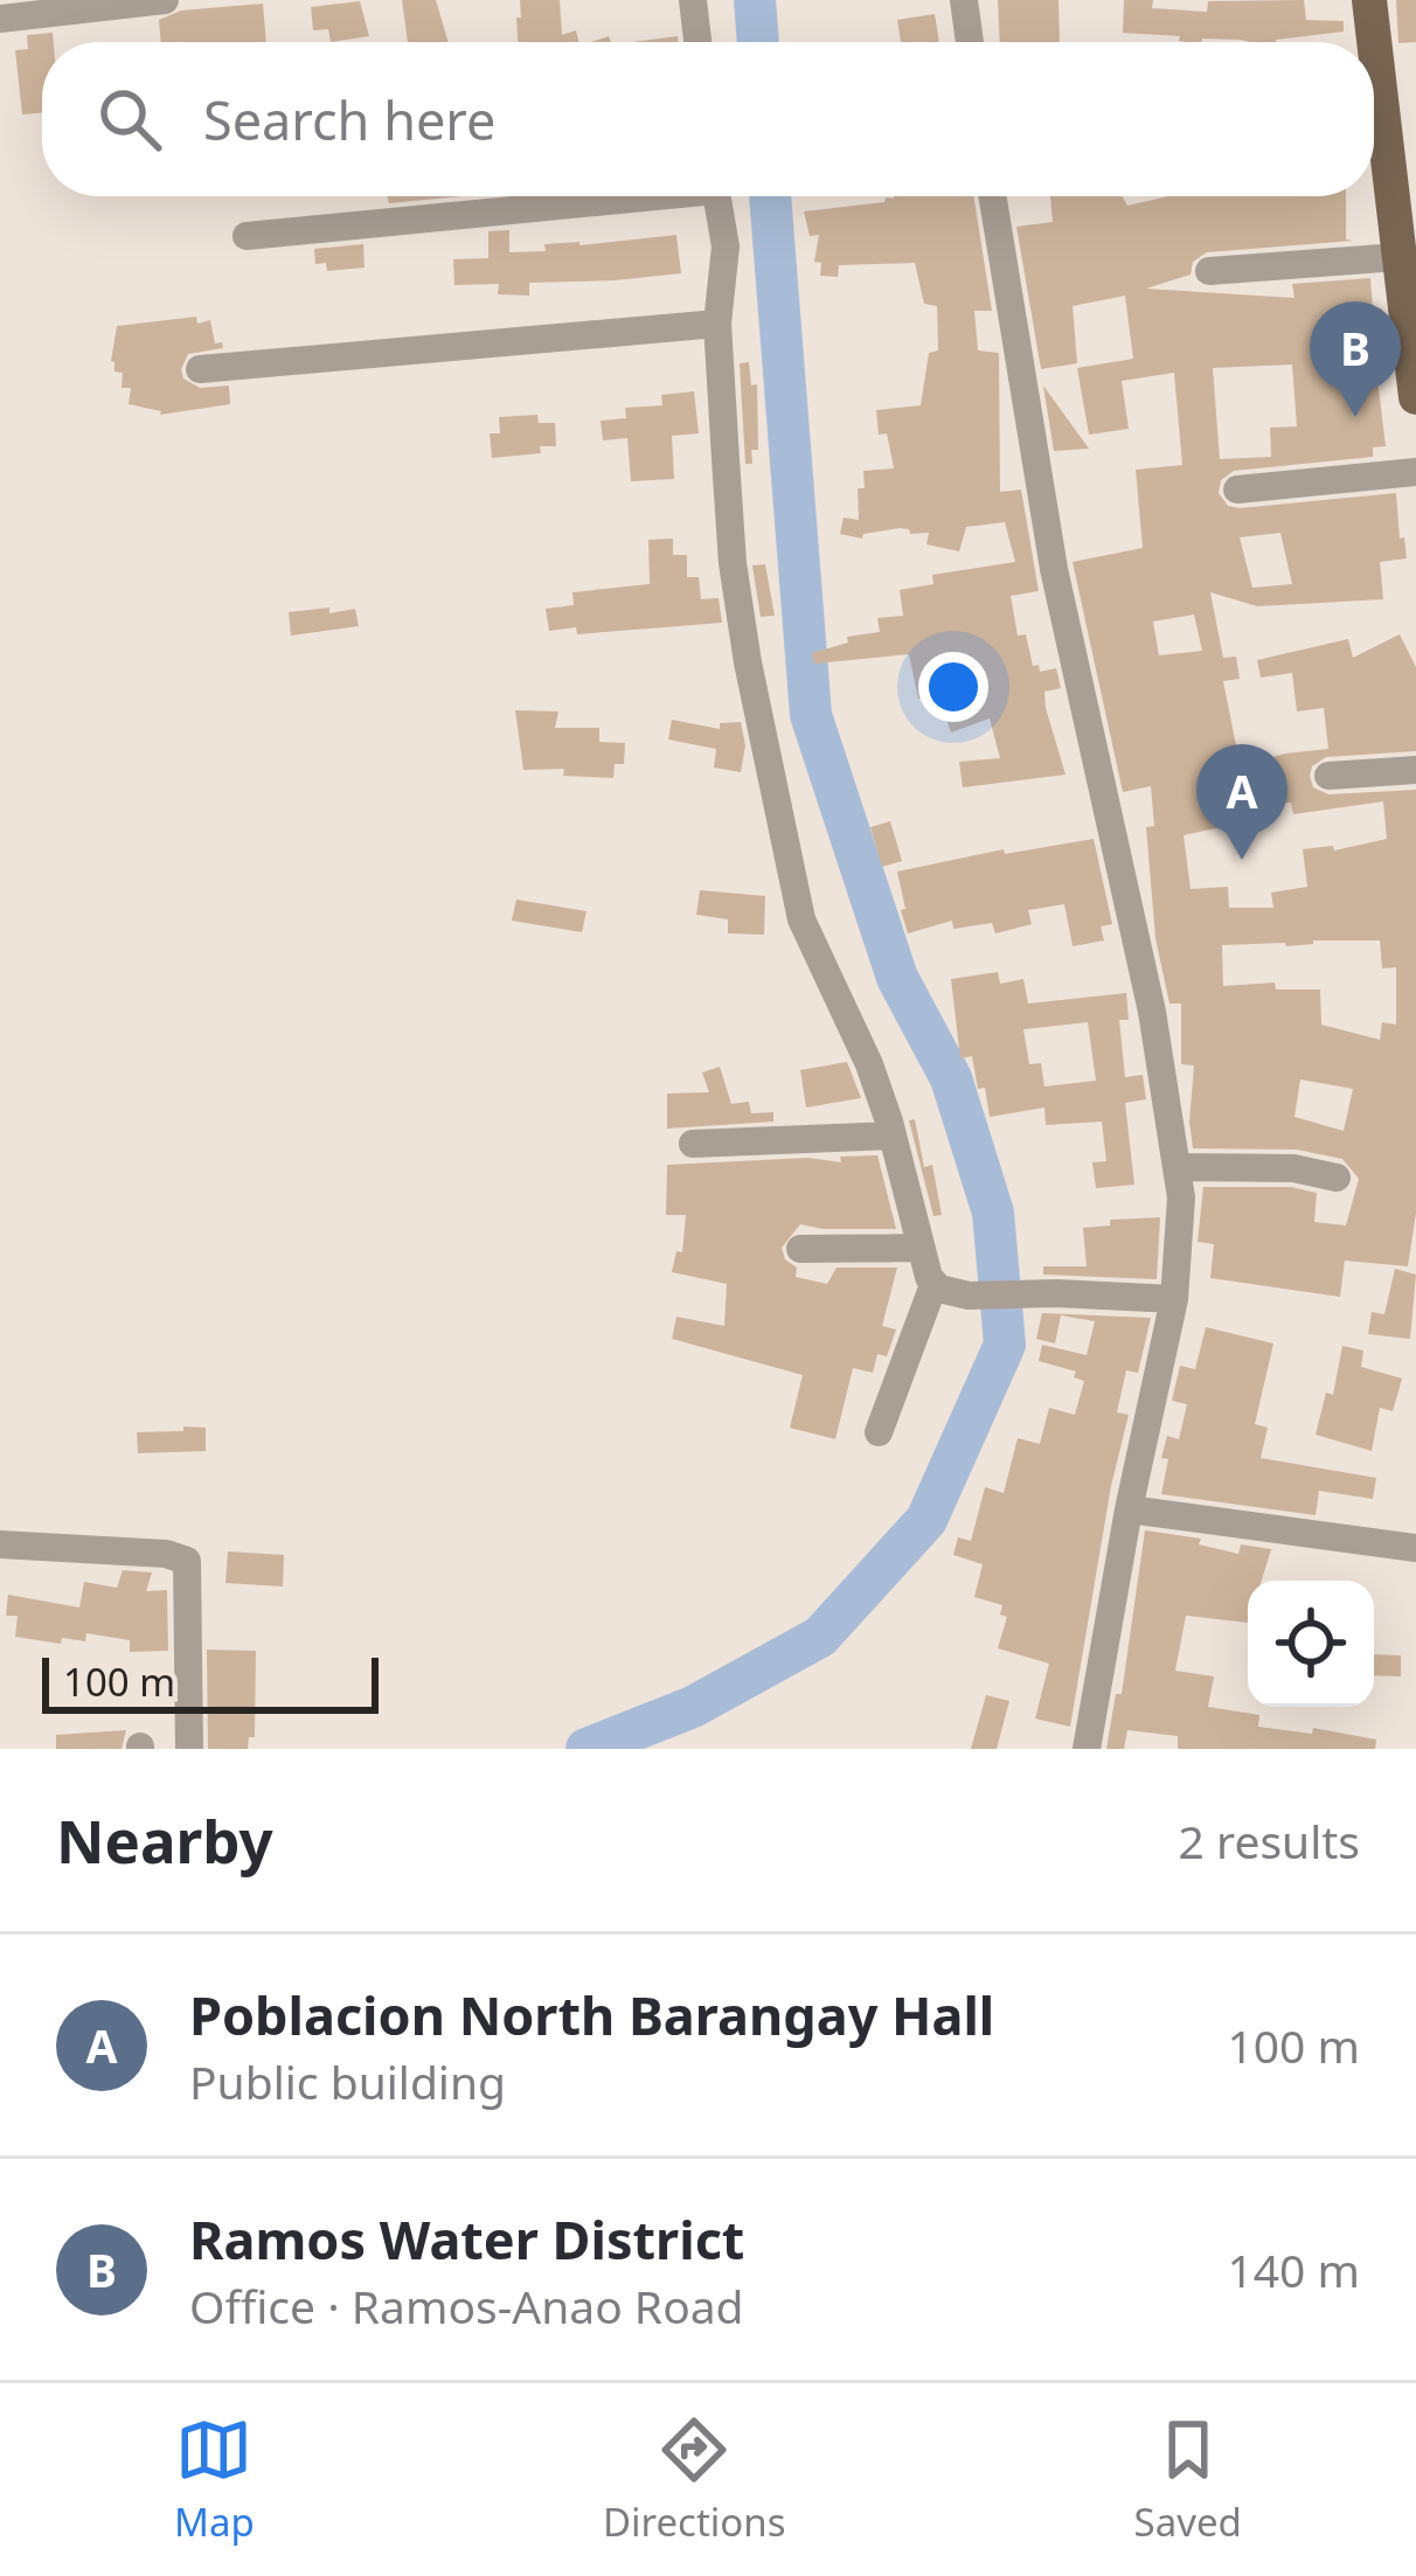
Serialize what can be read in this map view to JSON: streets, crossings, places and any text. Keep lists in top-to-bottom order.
{
  "scale_bar": "100 m",
  "page": {
    "search": "Search here",
    "pins": ["B", "A"],
    "scale": "100 m",
    "heading": ["Nearby", "2 results"],
    "list": [
      {
        "mark": "A",
        "name": "Poblacion North Barangay Hall",
        "note": "Public building",
        "value": "100 m"
      },
      {
        "mark": "B",
        "name": "Ramos Water District",
        "note": "Office · Ramos-Anao Road",
        "value": "140 m"
      }
    ],
    "nav": ["Map", "Directions", "Saved"]
  }
}
